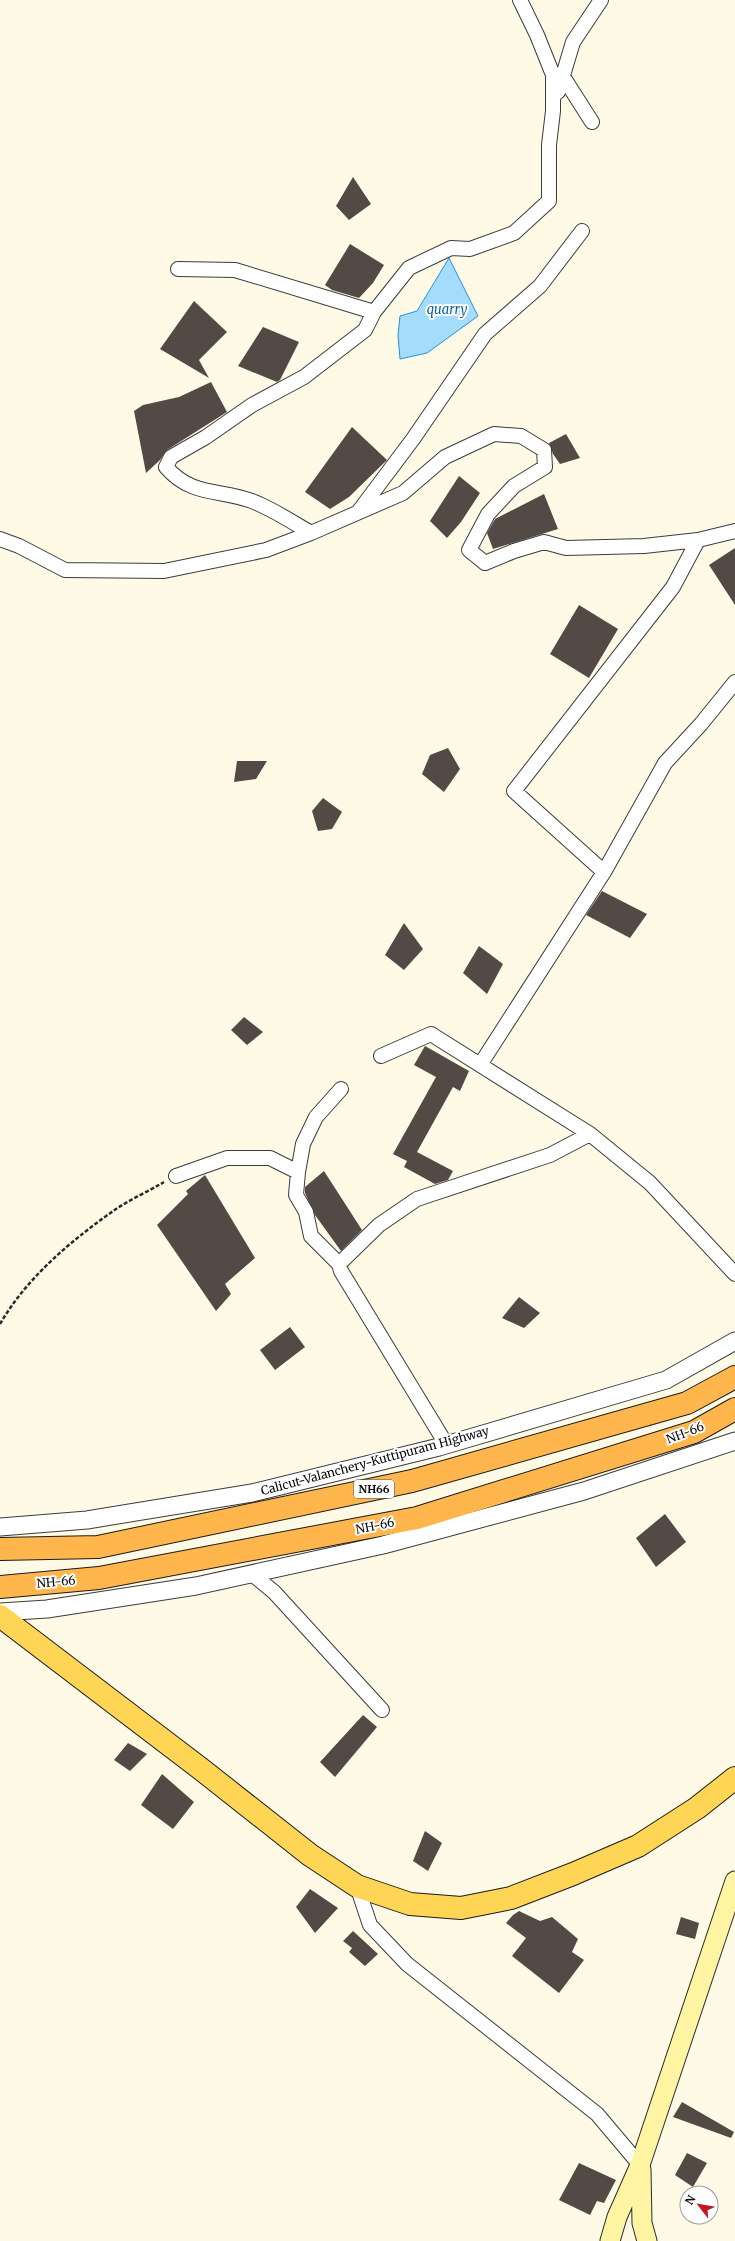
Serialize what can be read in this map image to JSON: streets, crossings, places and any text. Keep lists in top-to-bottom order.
{
  "streets": {
    "highway": ["NH-66", "Calicut-Valanchery-Kuttipuram Highway", "NH66"]
  },
  "water": ["quarry"],
  "north": "top left"
}
